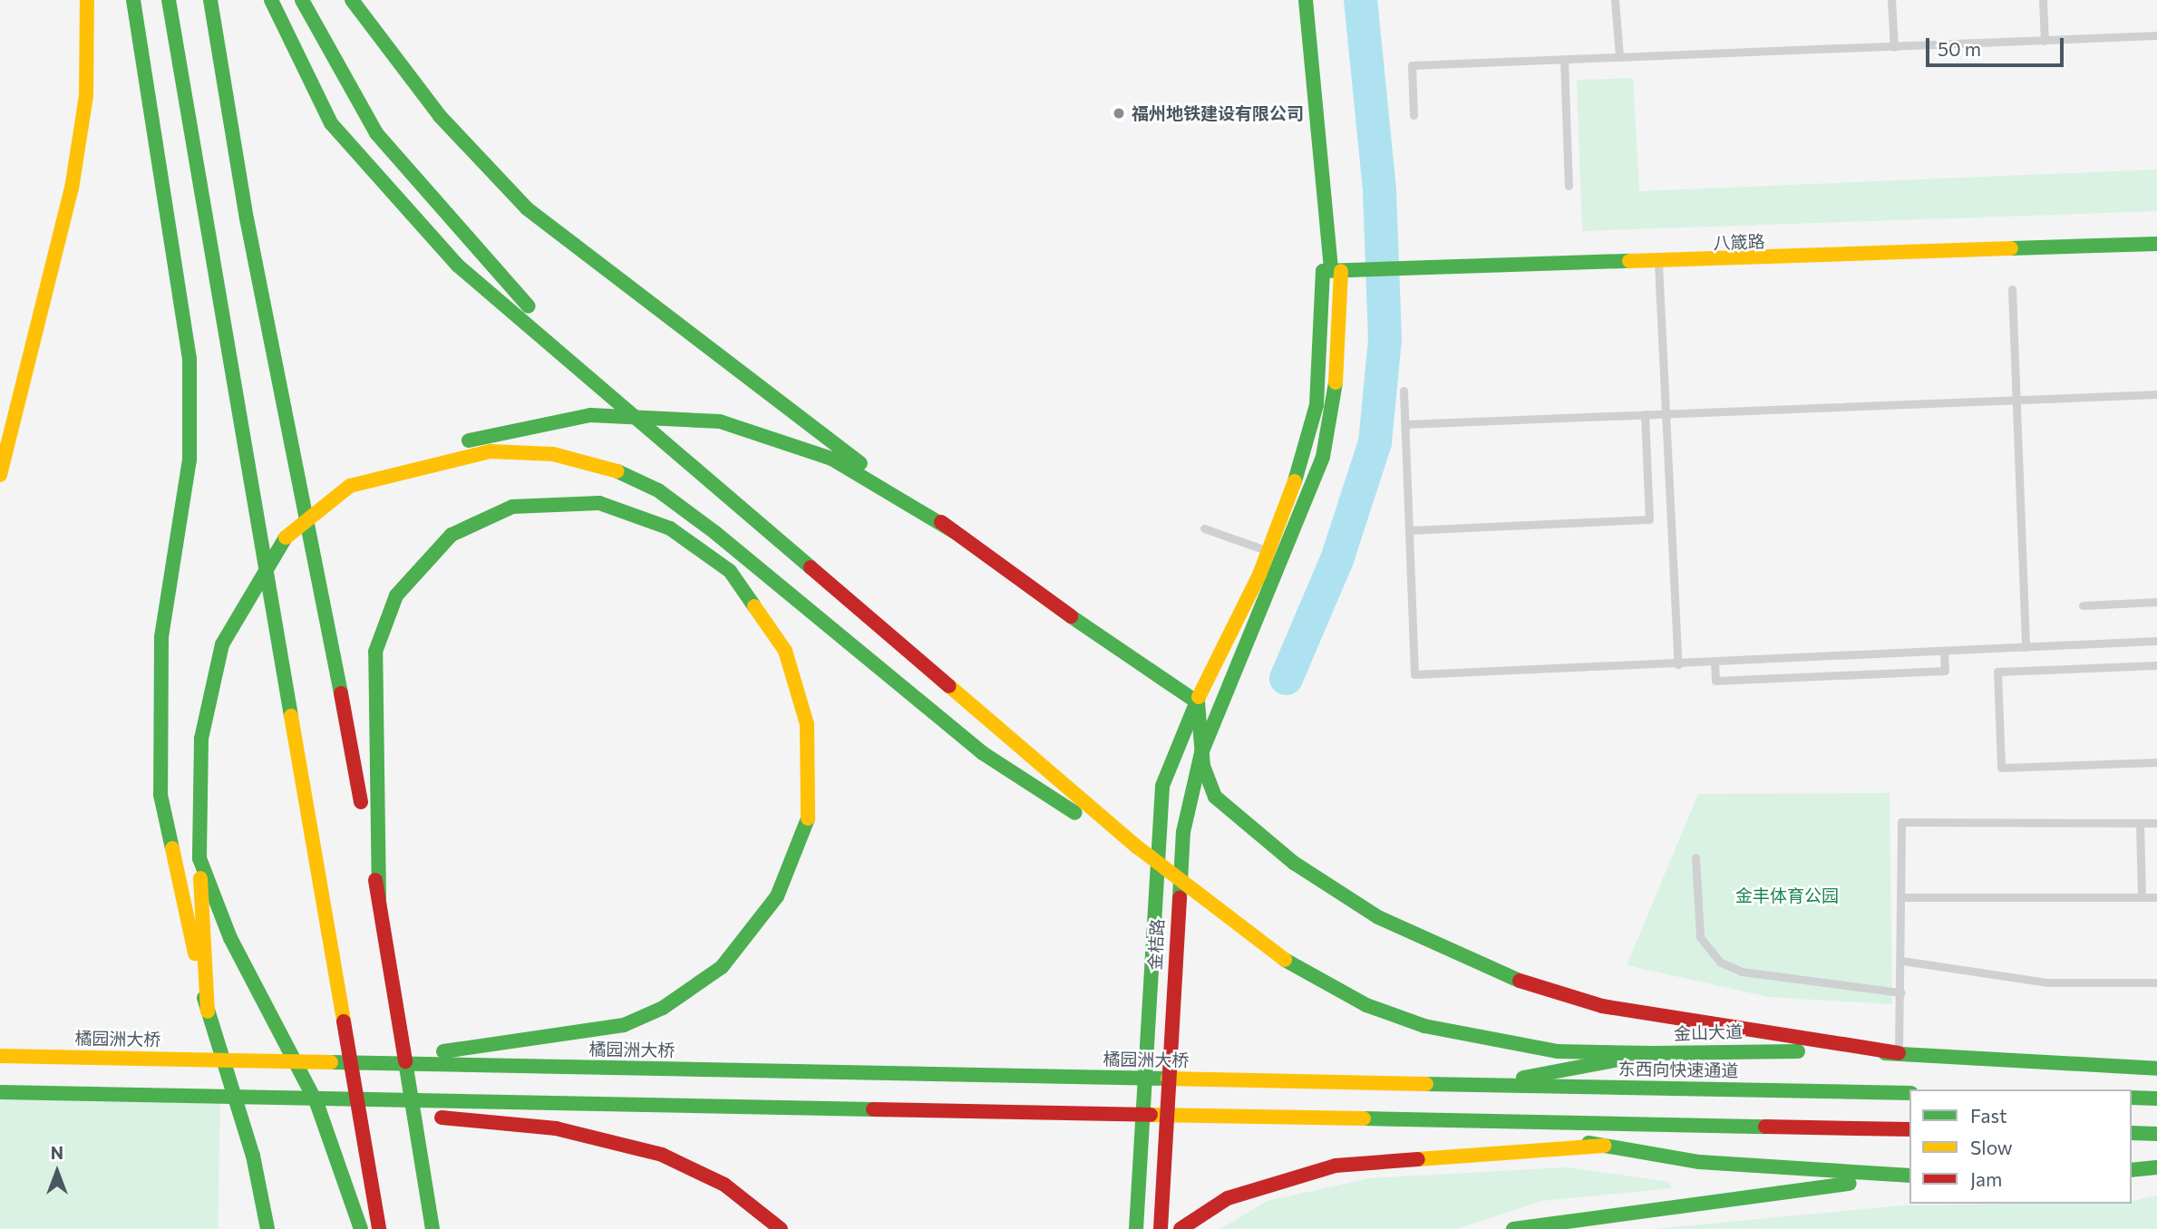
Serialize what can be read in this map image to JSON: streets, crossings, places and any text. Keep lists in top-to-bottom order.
{
  "streets": {
    "main road": [
      "八箴路",
      "金桔路",
      "金山大道",
      "橘园洲大桥",
      "东西向快速通道"
    ]
  },
  "crossings": [
    ["八箴路", "金桔路"],
    ["金山大道", "橘园洲大桥"],
    ["金山大道", "东西向快速通道"]
  ],
  "parks": ["金丰体育公园"],
  "places": ["福州地铁建设有限公司"],
  "legend": ["Fast", "Slow", "Jam"],
  "scale_bar": "50 m",
  "north": "top"
}
